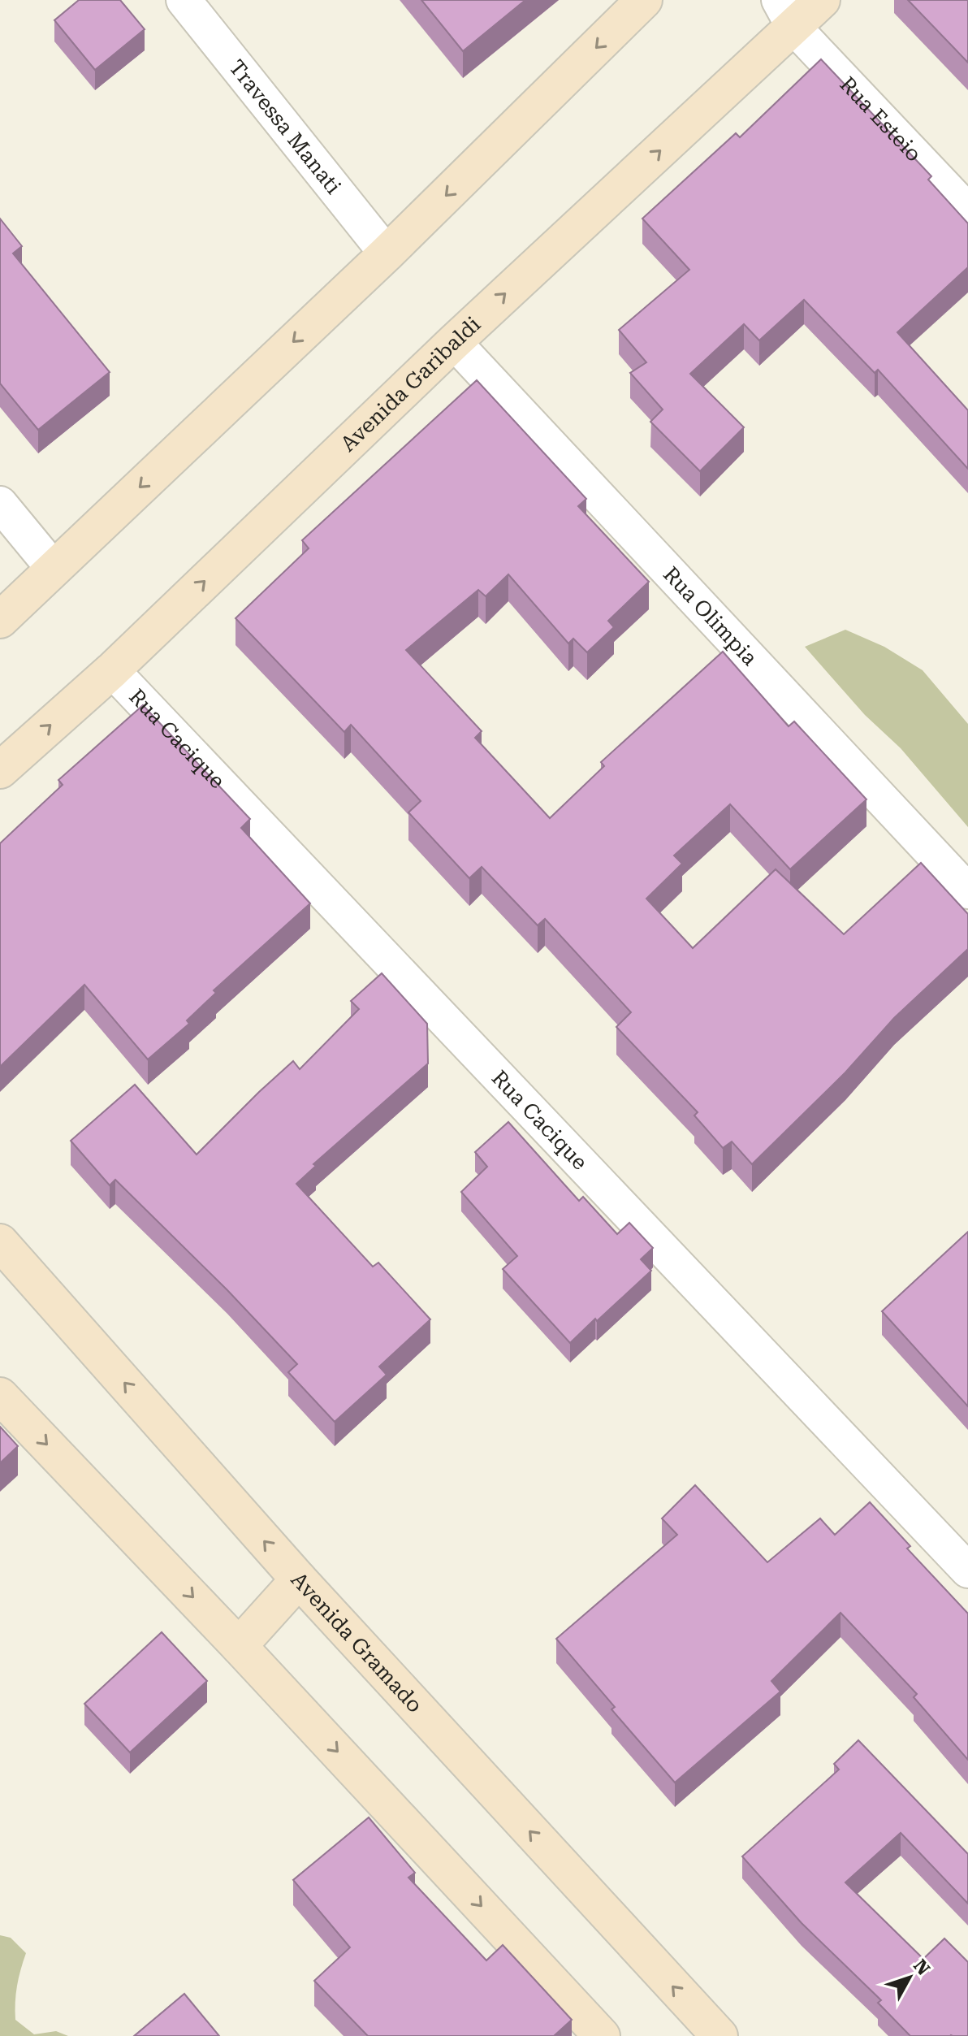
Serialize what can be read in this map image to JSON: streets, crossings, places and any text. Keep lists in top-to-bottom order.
{
  "streets": {
    "main road": ["Avenida Garibaldi", "Avenida Gramado"],
    "street": [
      "Rua Esteio",
      "Travessa Manati",
      "Rua Olimpia",
      "Rua Cacique"
    ]
  },
  "crossings": [
    ["Rua Esteio", "Avenida Garibaldi"],
    ["Avenida Garibaldi", "Rua Olimpia"],
    ["Avenida Garibaldi", "Rua Cacique"]
  ],
  "north": "top right"
}
